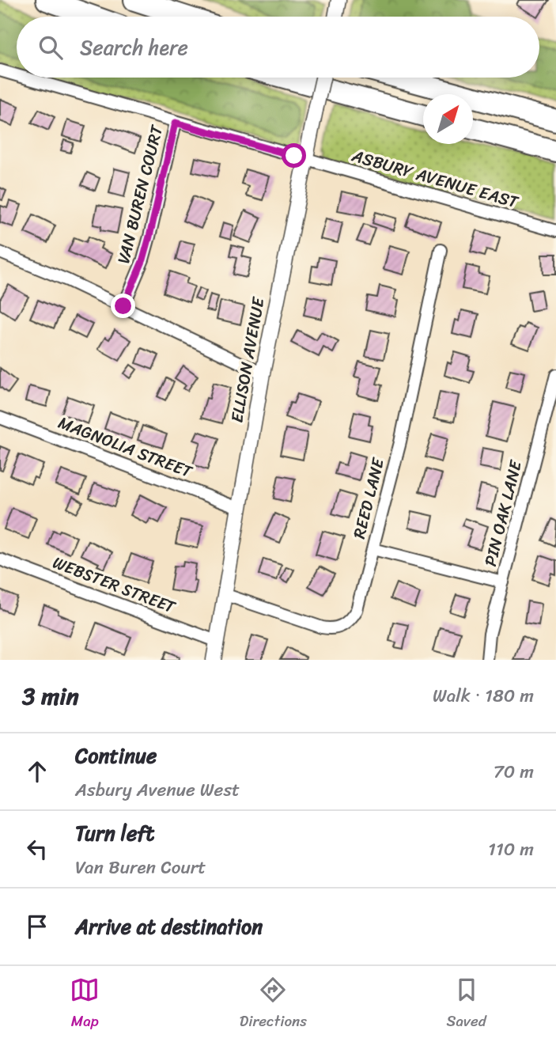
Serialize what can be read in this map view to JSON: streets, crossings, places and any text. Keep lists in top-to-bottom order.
{
  "streets": {
    "street": [
      "ASBURY AVENUE EAST",
      "VAN BUREN COURT",
      "ELLISON AVENUE",
      "MAGNOLIA STREET",
      "REED LANE",
      "PIN OAK LANE",
      "WEBSTER STREET"
    ]
  },
  "crossings": [
    ["ASBURY AVENUE EAST", "VAN BUREN COURT"],
    ["ASBURY AVENUE EAST", "ELLISON AVENUE"],
    ["ELLISON AVENUE", "MAGNOLIA STREET"],
    ["ELLISON AVENUE", "REED LANE"],
    ["ELLISON AVENUE", "WEBSTER STREET"]
  ],
  "north": "top right",
  "page": {
    "search": "Search here",
    "heading": ["3 min", "Walk · 180 m"],
    "list": [
      ["Continue", "Asbury Avenue West", "70 m"],
      ["Turn left", "Van Buren Court", "110 m"],
      "Arrive at destination"
    ],
    "nav": ["Map", "Directions", "Saved"]
  }
}
